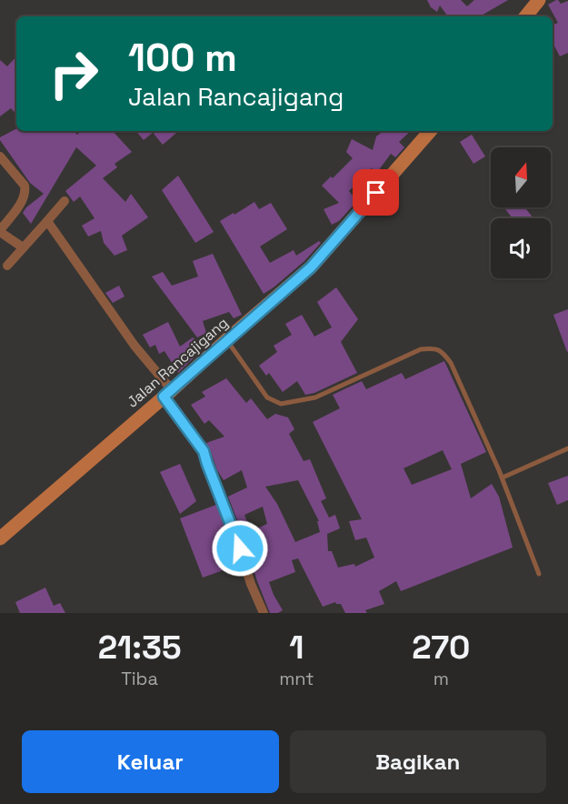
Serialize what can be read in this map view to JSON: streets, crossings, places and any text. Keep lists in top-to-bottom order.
{
  "streets": {
    "main road": ["Jalan Rancajigang"]
  },
  "north": "top",
  "page": {
    "turn": ["100 m", "Jalan Rancajigang"],
    "eta": [
      "21:35",
      "Tiba",
      "1",
      "mnt",
      "270",
      "m"
    ],
    "buttons": ["Keluar", "Bagikan"]
  }
}
